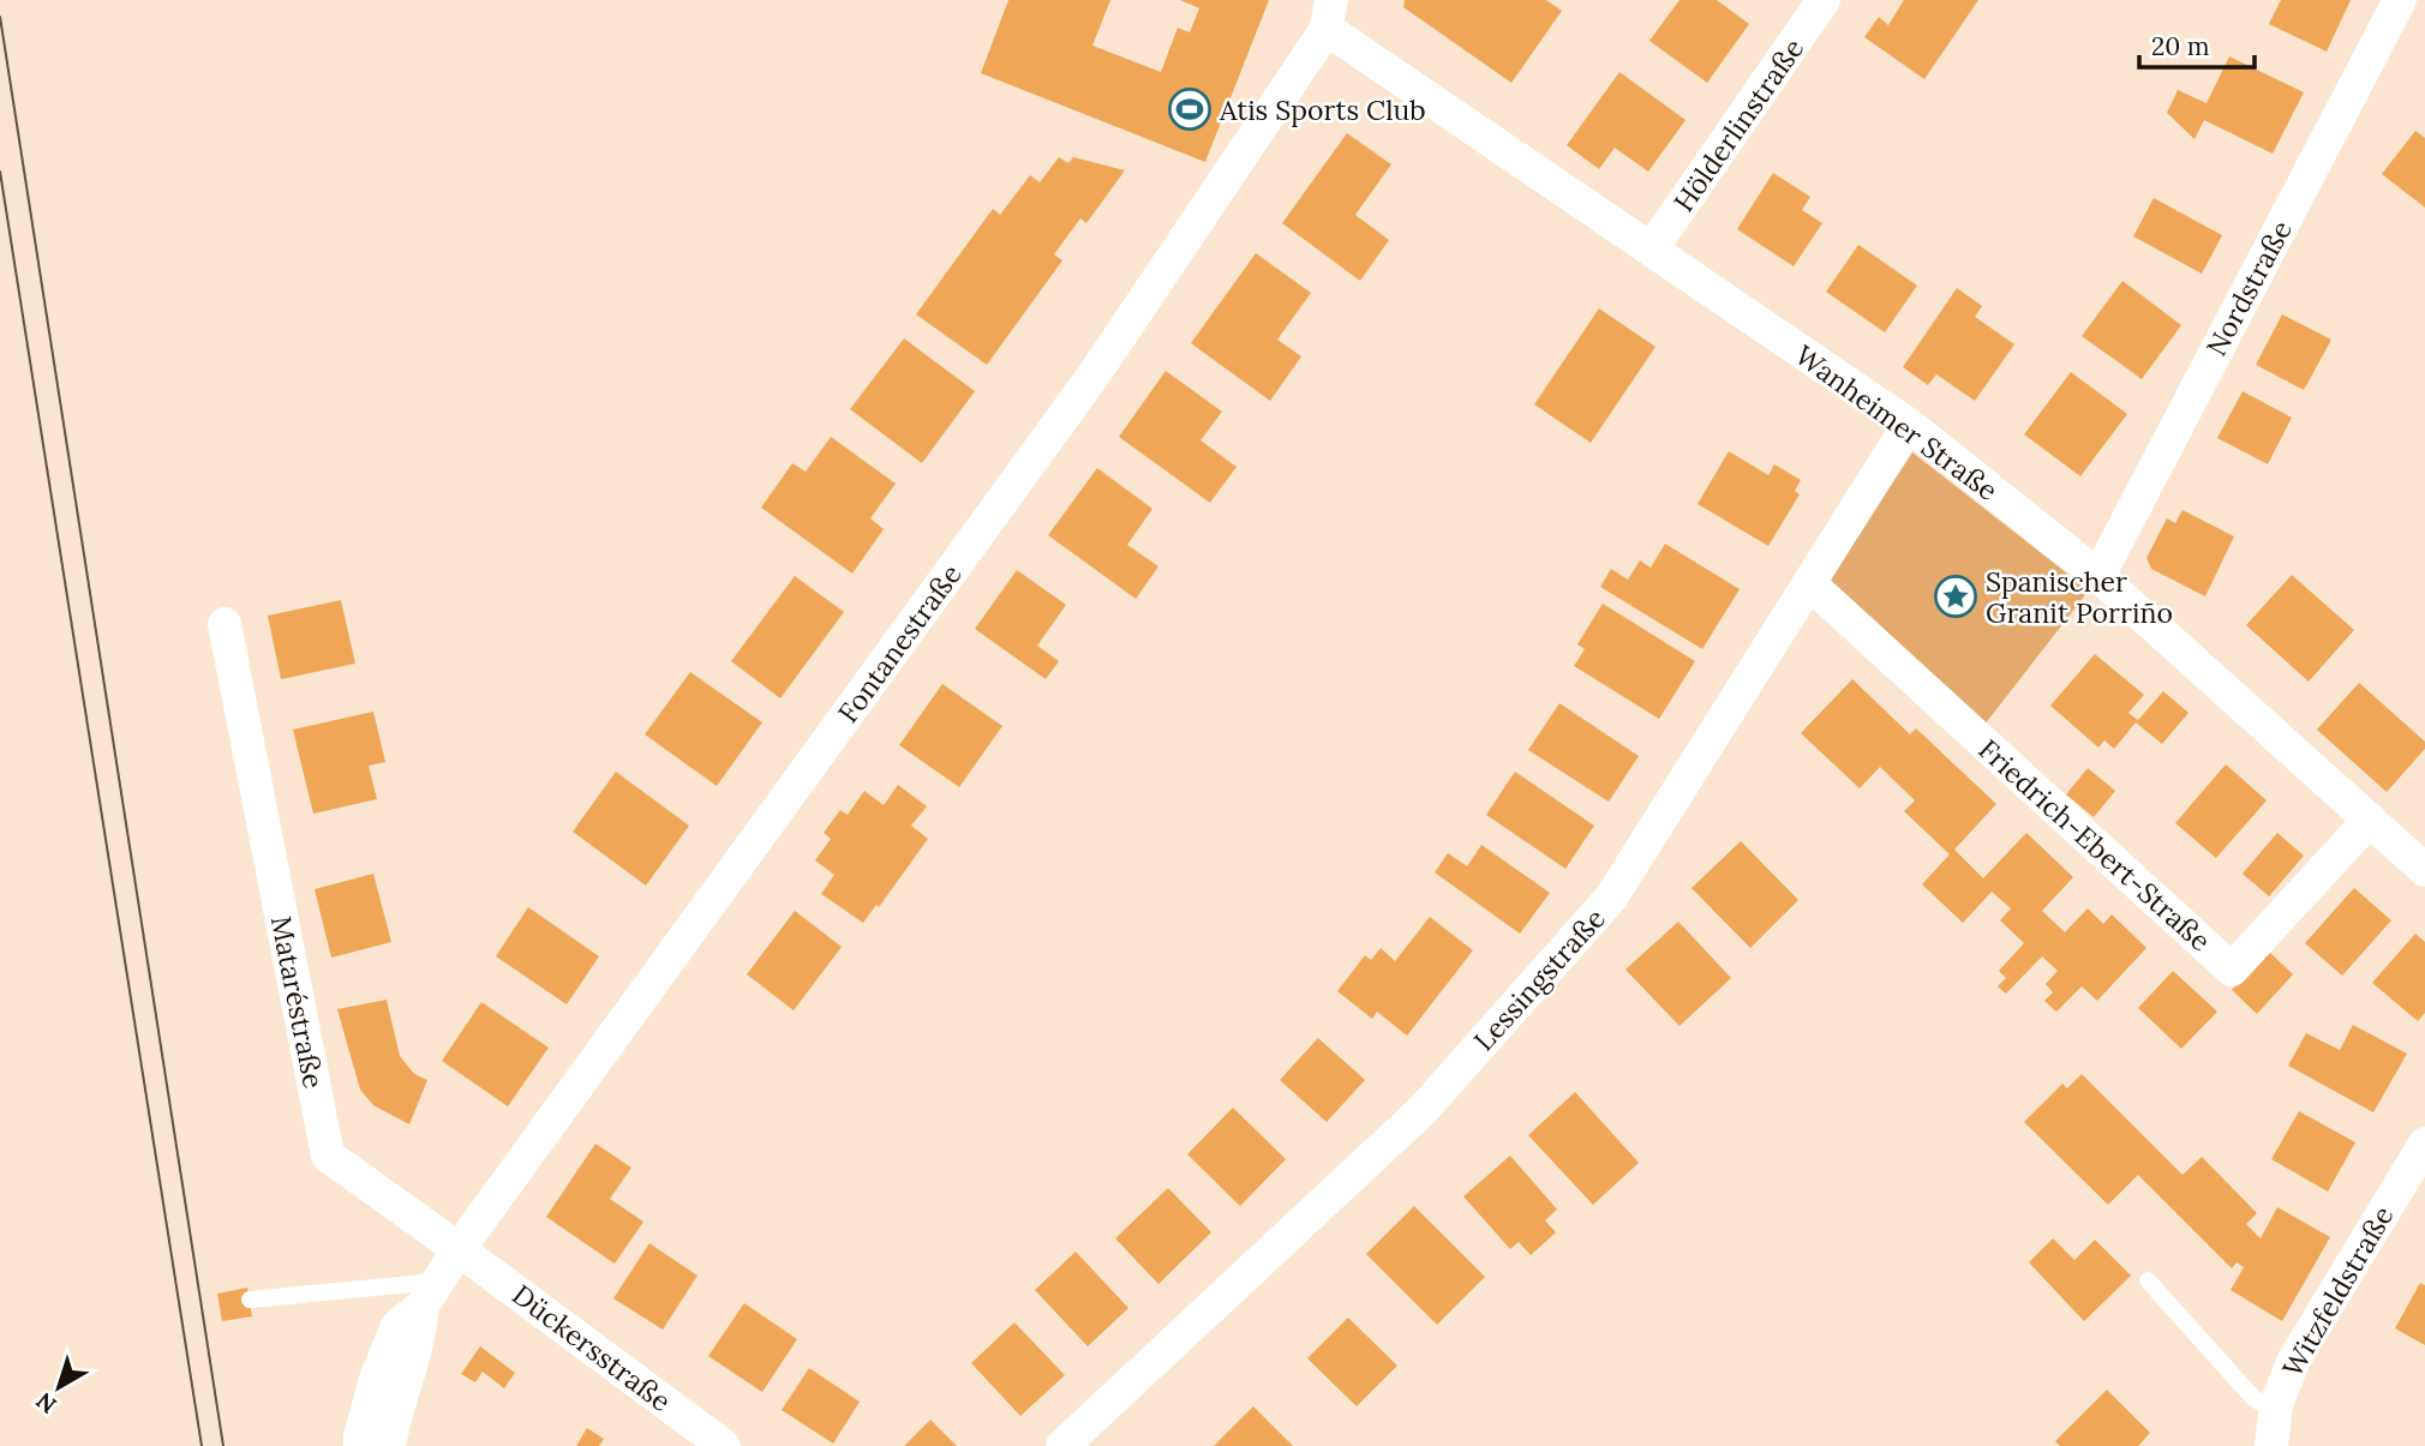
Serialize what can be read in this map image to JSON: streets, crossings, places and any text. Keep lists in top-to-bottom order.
{
  "streets": {
    "street": [
      "Hölderlinstraße",
      "Nordstraße",
      "Wanheimer Straße",
      "Fontanestraße",
      "Friedrich-Ebert-Straße",
      "Lessingstraße",
      "Mataréstraße",
      "Witzfeldstraße",
      "Dückersstraße"
    ]
  },
  "crossings": [
    ["Hölderlinstraße", "Wanheimer Straße"],
    ["Nordstraße", "Wanheimer Straße"],
    ["Wanheimer Straße", "Fontanestraße"],
    ["Wanheimer Straße", "Friedrich-Ebert-Straße"],
    ["Wanheimer Straße", "Lessingstraße"],
    ["Fontanestraße", "Mataréstraße"],
    ["Fontanestraße", "Dückersstraße"],
    ["Friedrich-Ebert-Straße", "Lessingstraße"],
    ["Mataréstraße", "Dückersstraße"]
  ],
  "places": {
    "sports": ["Atis Sports Club"],
    "place": ["Spanischer Granit Porriño"]
  },
  "scale_bar": "20 m",
  "north": "bottom left"
}
